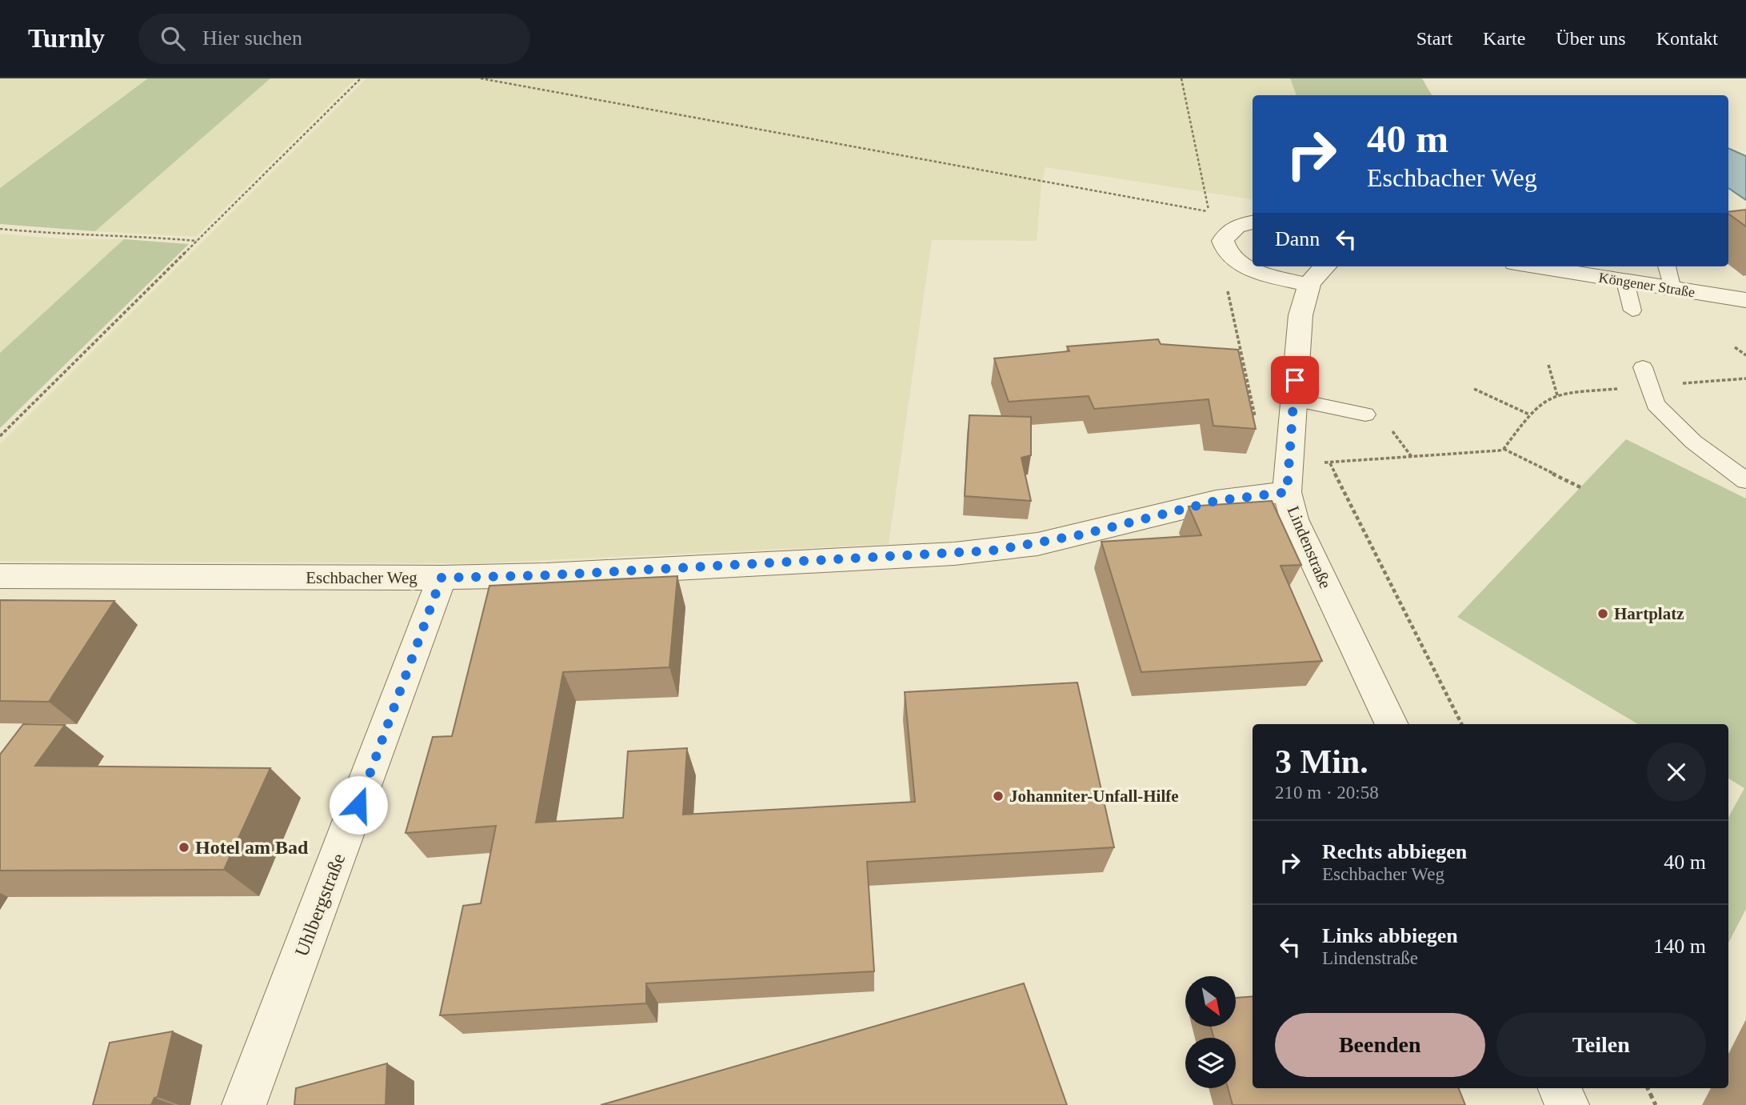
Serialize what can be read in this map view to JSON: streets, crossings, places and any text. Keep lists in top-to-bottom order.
{
  "streets": {
    "street": [
      "Köngener Straße",
      "Lindenstraße",
      "Eschbacher Weg",
      "Uhlbergstraße"
    ]
  },
  "crossings": [
    ["Lindenstraße", "Eschbacher Weg"],
    ["Eschbacher Weg", "Uhlbergstraße"]
  ],
  "places": ["Hartplatz", "Johanniter-Unfall-Hilfe", "Hotel am Bad"],
  "north": "bottom right",
  "page": {
    "header": "Turnly",
    "search": "Hier suchen",
    "nav": [
      "Start",
      "Karte",
      "Über uns",
      "Kontakt"
    ],
    "turn": ["40 m", "Eschbacher Weg"],
    "then": "Dann",
    "heading": ["3 Min.", "210 m · 20:58"],
    "list": [
      {
        "name": "Rechts abbiegen",
        "note": "Eschbacher Weg",
        "value": "40 m"
      },
      {
        "name": "Links abbiegen",
        "note": "Lindenstraße",
        "value": "140 m"
      }
    ],
    "buttons": ["Beenden", "Teilen"]
  }
}
